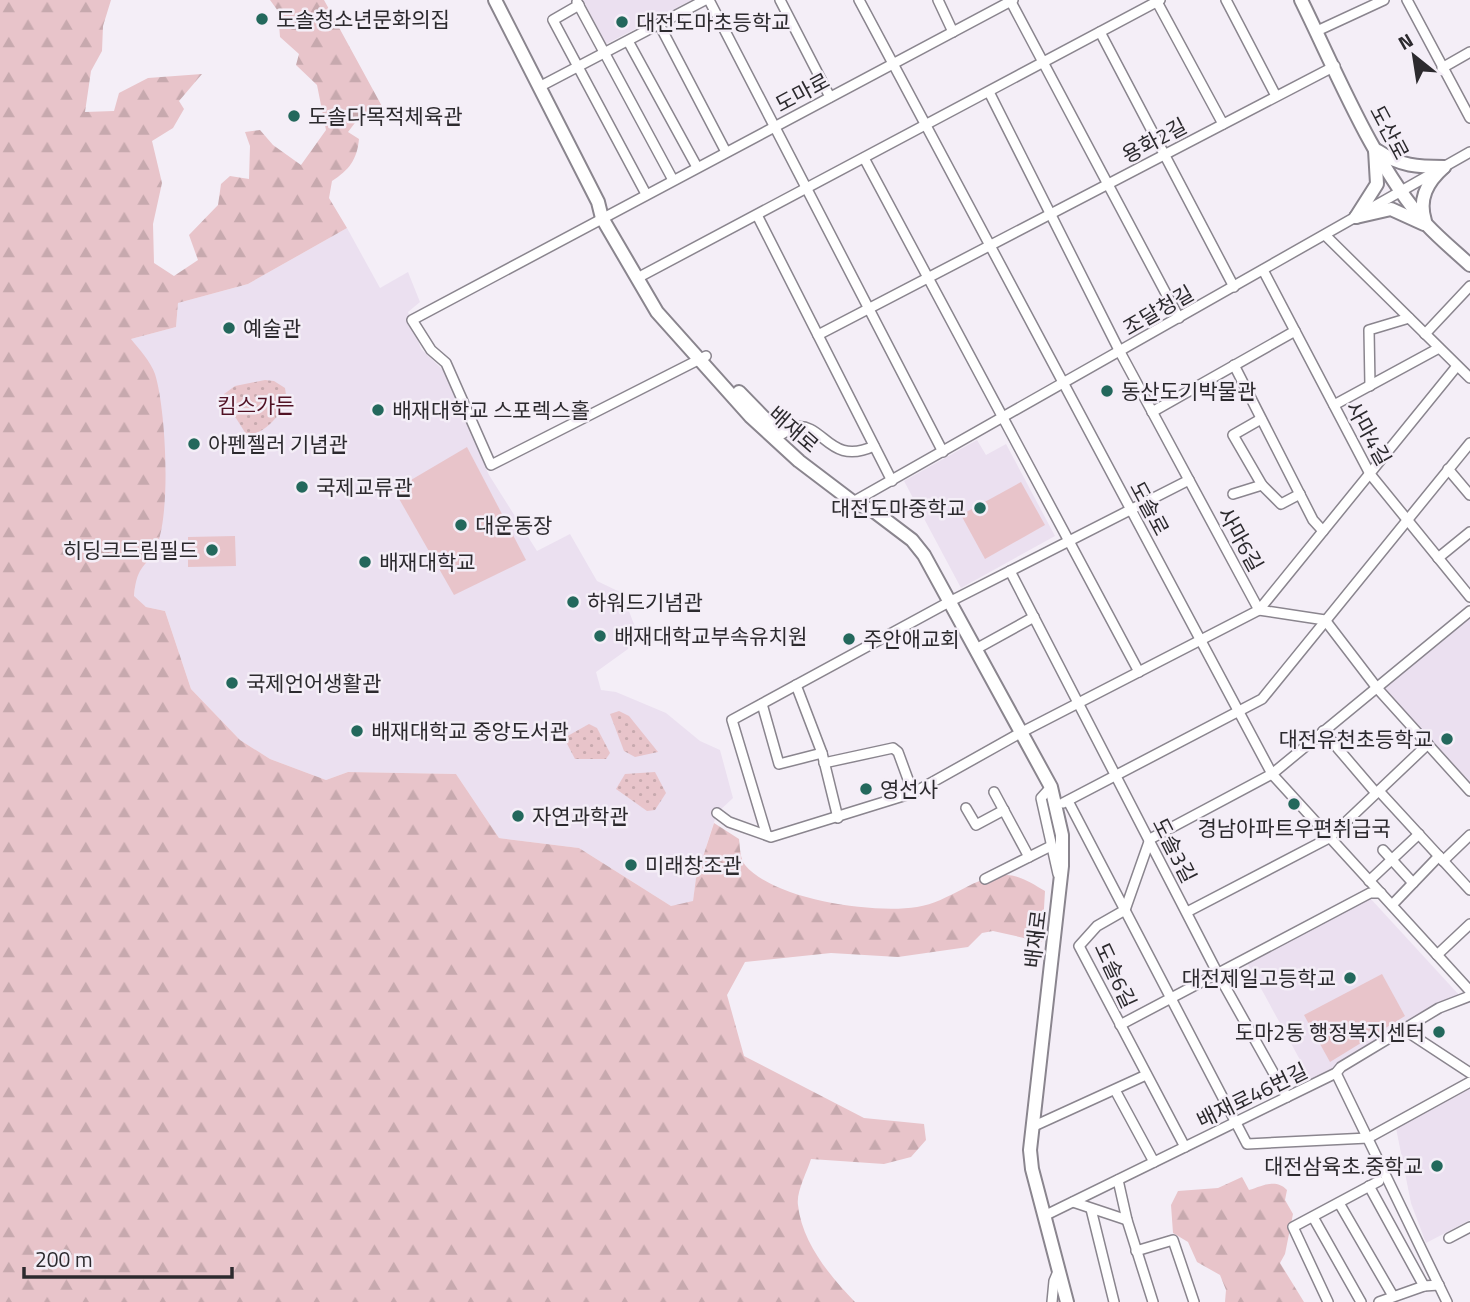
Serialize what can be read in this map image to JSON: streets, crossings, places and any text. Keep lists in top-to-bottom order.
{
  "streets": {
    "main road": ["도산로", "배재로"],
    "street": [
      "도마로",
      "용화2길",
      "조달청길",
      "사마4길",
      "도솔로",
      "사마6길",
      "도솔3길",
      "도솔6길",
      "배재로46번길"
    ]
  },
  "crossings": [
    ["도마로", "배재로"],
    ["도마로", "도솔로"],
    ["도산로", "용화2길"],
    ["도산로", "조달청길"],
    ["용화2길", "도솔로"],
    ["용화2길", "사마6길"],
    ["조달청길", "배재로"],
    ["조달청길", "사마4길"],
    ["조달청길", "도솔로"],
    ["조달청길", "사마6길"],
    ["배재로", "배재로46번길"],
    ["도솔3길", "도솔6길"],
    ["도솔3길", "배재로46번길"],
    ["도솔6길", "배재로46번길"]
  ],
  "parks": ["킴스가든"],
  "places": [
    "도솔청소년문화의집",
    "대전도마초등학교",
    "도솔다목적체육관",
    "예술관",
    "동산도기박물관",
    "배재대학교 스포렉스홀",
    "아펜젤러 기념관",
    "국제교류관",
    "대전도마중학교",
    "대운동장",
    "히딩크드림필드",
    "배재대학교",
    "하워드기념관",
    "배재대학교부속유치원",
    "주안애교회",
    "국제언어생활관",
    "배재대학교 중앙도서관",
    "대전유천초등학교",
    "영선사",
    "경남아파트우편취급국",
    "자연과학관",
    "미래창조관",
    "대전제일고등학교",
    "도마2동 행정복지센터",
    "대전삼육초.중학교"
  ],
  "scale_bar": "200 m",
  "north": "top left"
}
